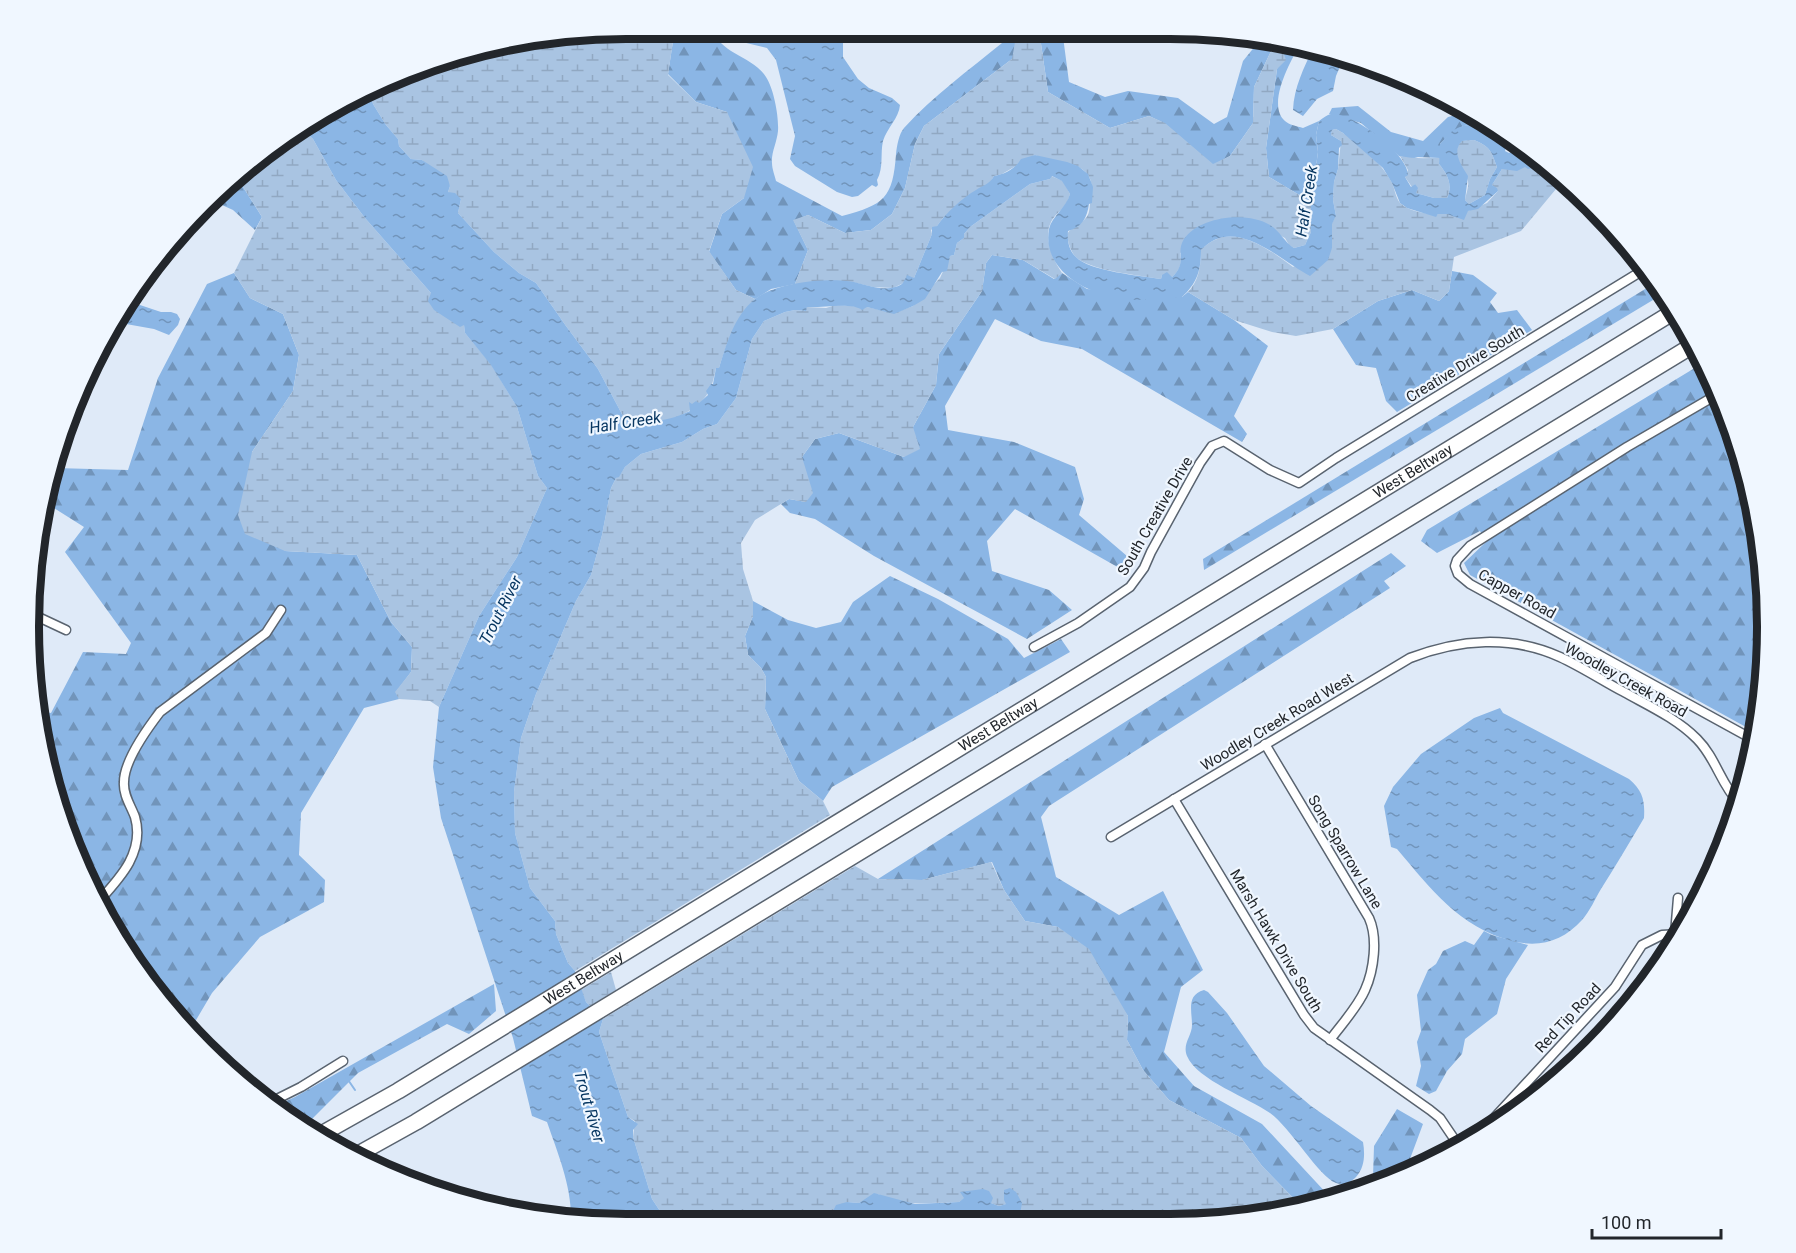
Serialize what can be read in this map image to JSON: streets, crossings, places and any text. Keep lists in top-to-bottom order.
{
  "streets": {
    "highway": ["West Beltway"],
    "street": [
      "Creative Drive South",
      "South Creative Drive",
      "Capper Road",
      "Woodley Creek Road",
      "Woodley Creek Road West",
      "Song Sparrow Lane",
      "Marsh Hawk Drive South",
      "Red Tip Road"
    ]
  },
  "crossings": [
    ["Creative Drive South", "South Creative Drive"],
    ["Woodley Creek Road", "Woodley Creek Road West"],
    ["Woodley Creek Road West", "Song Sparrow Lane"],
    ["Woodley Creek Road West", "Marsh Hawk Drive South"],
    ["Song Sparrow Lane", "Marsh Hawk Drive South"]
  ],
  "water": ["Half Creek", "Trout River"],
  "scale_bar": "100 m"
}
